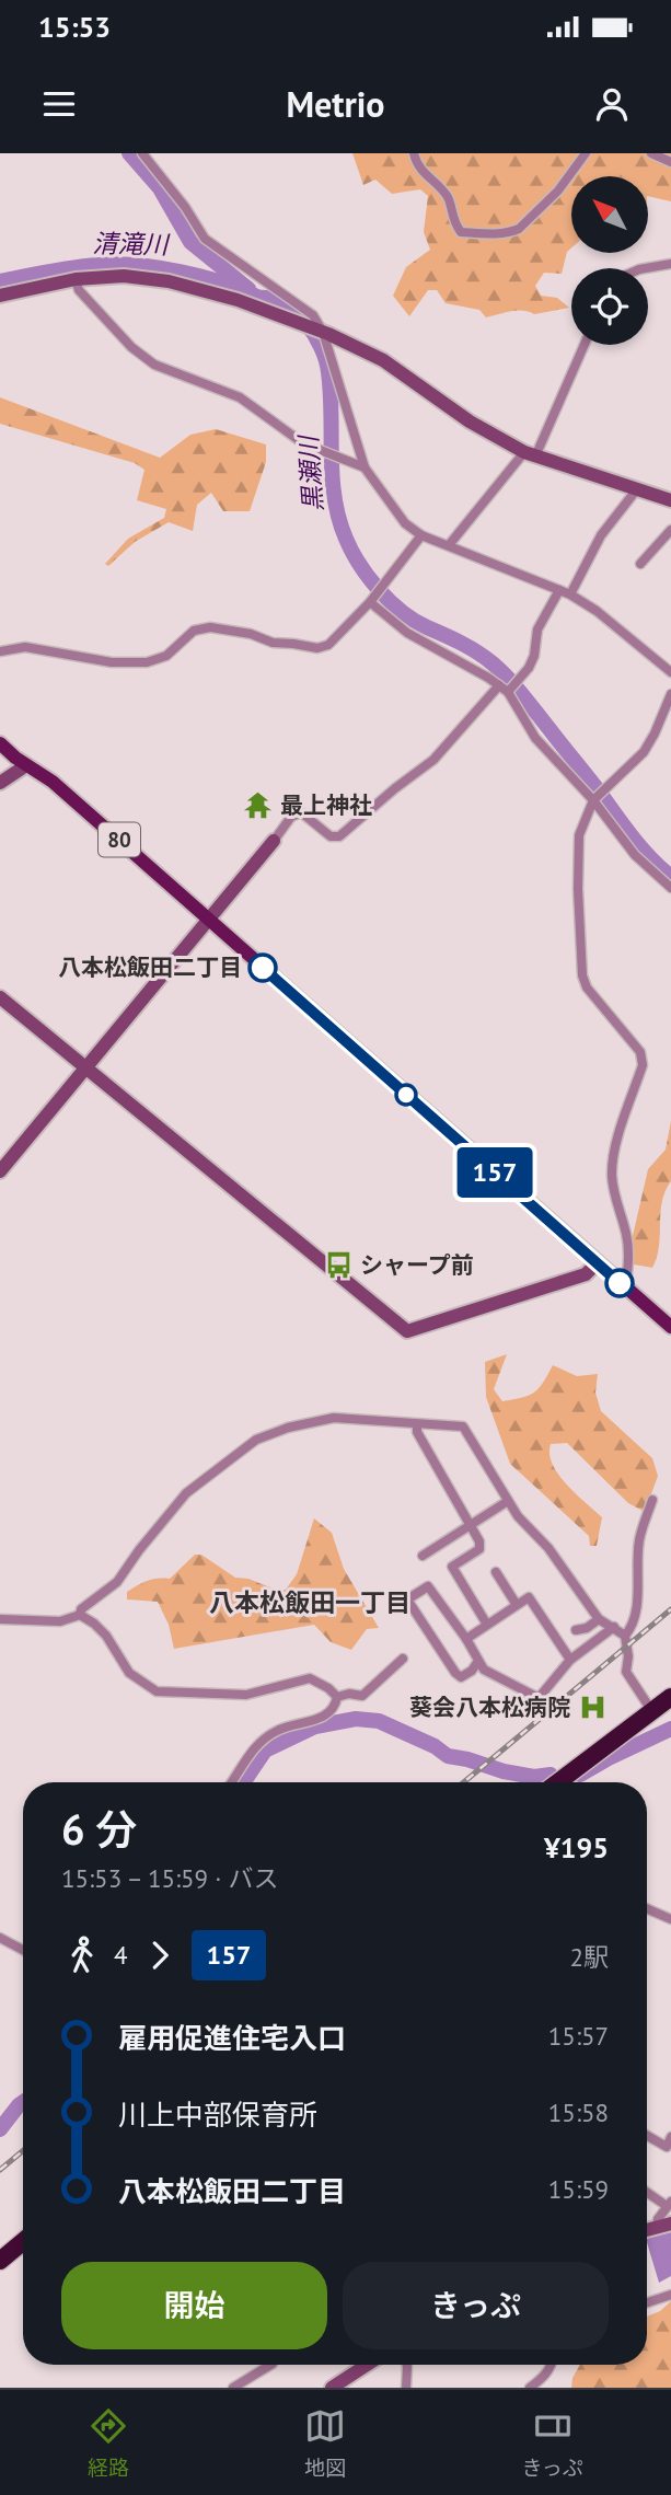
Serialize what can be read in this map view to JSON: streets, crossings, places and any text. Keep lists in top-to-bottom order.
{
  "streets": {
    "main road": ["80"]
  },
  "districts": ["八本松飯田一丁目"],
  "water": ["清滝川", "黒瀬川"],
  "places": {
    "temple": ["最上神社"],
    "other": ["八本松飯田二丁目"],
    "bus stop": ["シャープ前"],
    "hospital": ["葵会八本松病院"]
  },
  "lines": ["bus line 157"],
  "north": "top left",
  "page": {
    "status": "15:53",
    "header": "Metrio",
    "on_map": "157",
    "heading": ["6 分", "15:53 – 15:59 · バス", "¥195"],
    "legs": ["4", "157", "2駅"],
    "list": [
      {
        "name": "雇用促進住宅入口",
        "value": "15:57"
      },
      {
        "name": "川上中部保育所",
        "value": "15:58"
      },
      {
        "name": "八本松飯田二丁目",
        "value": "15:59"
      }
    ],
    "buttons": ["開始", "きっぷ"],
    "tabs": ["経路", "地図", "きっぷ"]
  }
}
